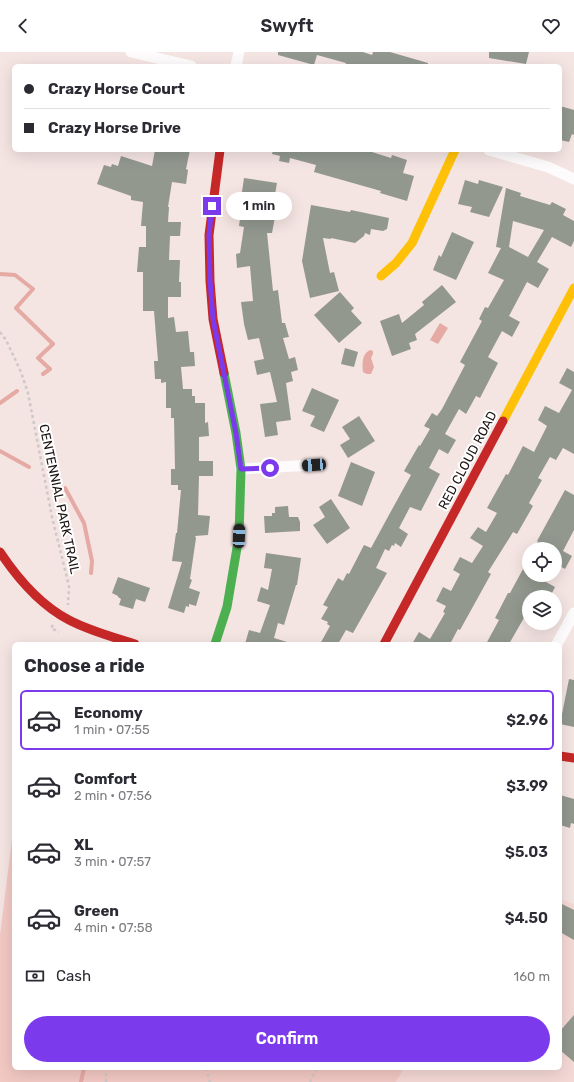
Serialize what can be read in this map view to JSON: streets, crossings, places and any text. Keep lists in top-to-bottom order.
{
  "streets": {
    "street": ["RED CLOUD ROAD"],
    "path": ["CENTENNIAL PARK TRAIL"]
  },
  "page": {
    "header": "Swyft",
    "banner": ["Crazy Horse Court", "Crazy Horse Drive"],
    "bubble": "1 min",
    "heading": "Choose a ride",
    "list": [
      {
        "name": "Economy",
        "note": "1 min · 07:55",
        "value": "$2.96"
      },
      {
        "name": "Comfort",
        "note": "2 min · 07:56",
        "value": "$3.99"
      },
      {
        "name": "XL",
        "note": "3 min · 07:57",
        "value": "$5.03"
      },
      {
        "name": "Green",
        "note": "4 min · 07:58",
        "value": "$4.50"
      }
    ],
    "pay": ["Cash", "160 m"],
    "buttons": "Confirm"
  }
}
